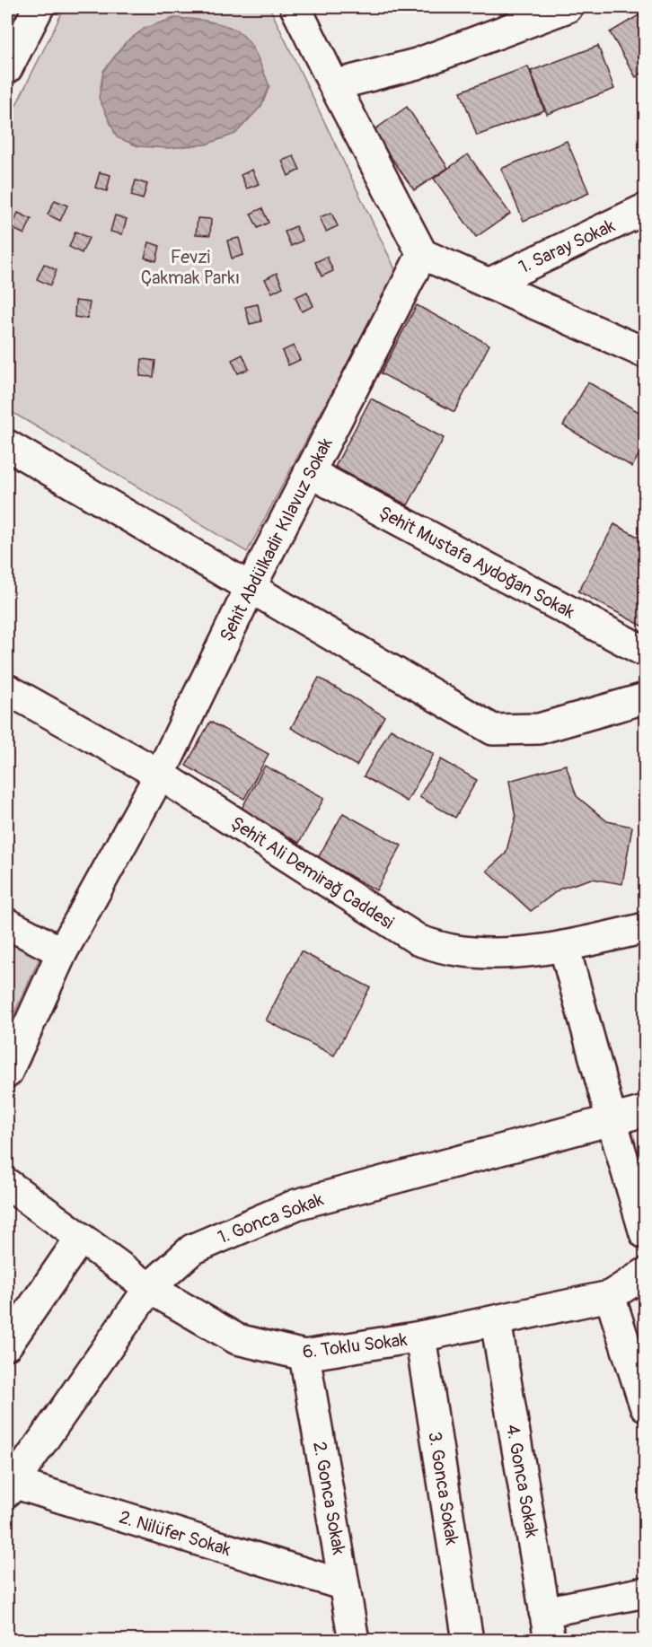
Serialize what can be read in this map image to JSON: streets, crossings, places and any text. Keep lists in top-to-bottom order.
{
  "streets": {
    "street": [
      "1. Saray Sokak",
      "Şehit Abdülkadir Kılavuz Sokak",
      "Şehit Mustafa Aydoğan Sokak",
      "Şehit Ali Demirağ Caddesi",
      "1. Gonca Sokak",
      "6. Toklu Sokak",
      "4. Gonca Sokak",
      "3. Gonca Sokak",
      "2. Gonca Sokak",
      "2. Nilüfer Sokak"
    ]
  },
  "crossings": [
    ["Şehit Abdülkadir Kılavuz Sokak", "Şehit Mustafa Aydoğan Sokak"],
    ["Şehit Abdülkadir Kılavuz Sokak", "Şehit Ali Demirağ Caddesi"],
    ["1. Gonca Sokak", "6. Toklu Sokak"],
    ["1. Gonca Sokak", "2. Nilüfer Sokak"],
    ["6. Toklu Sokak", "4. Gonca Sokak"],
    ["6. Toklu Sokak", "3. Gonca Sokak"],
    ["6. Toklu Sokak", "2. Gonca Sokak"],
    ["2. Gonca Sokak", "2. Nilüfer Sokak"]
  ],
  "parks": ["Fevzi Çakmak Parkı"]
}
